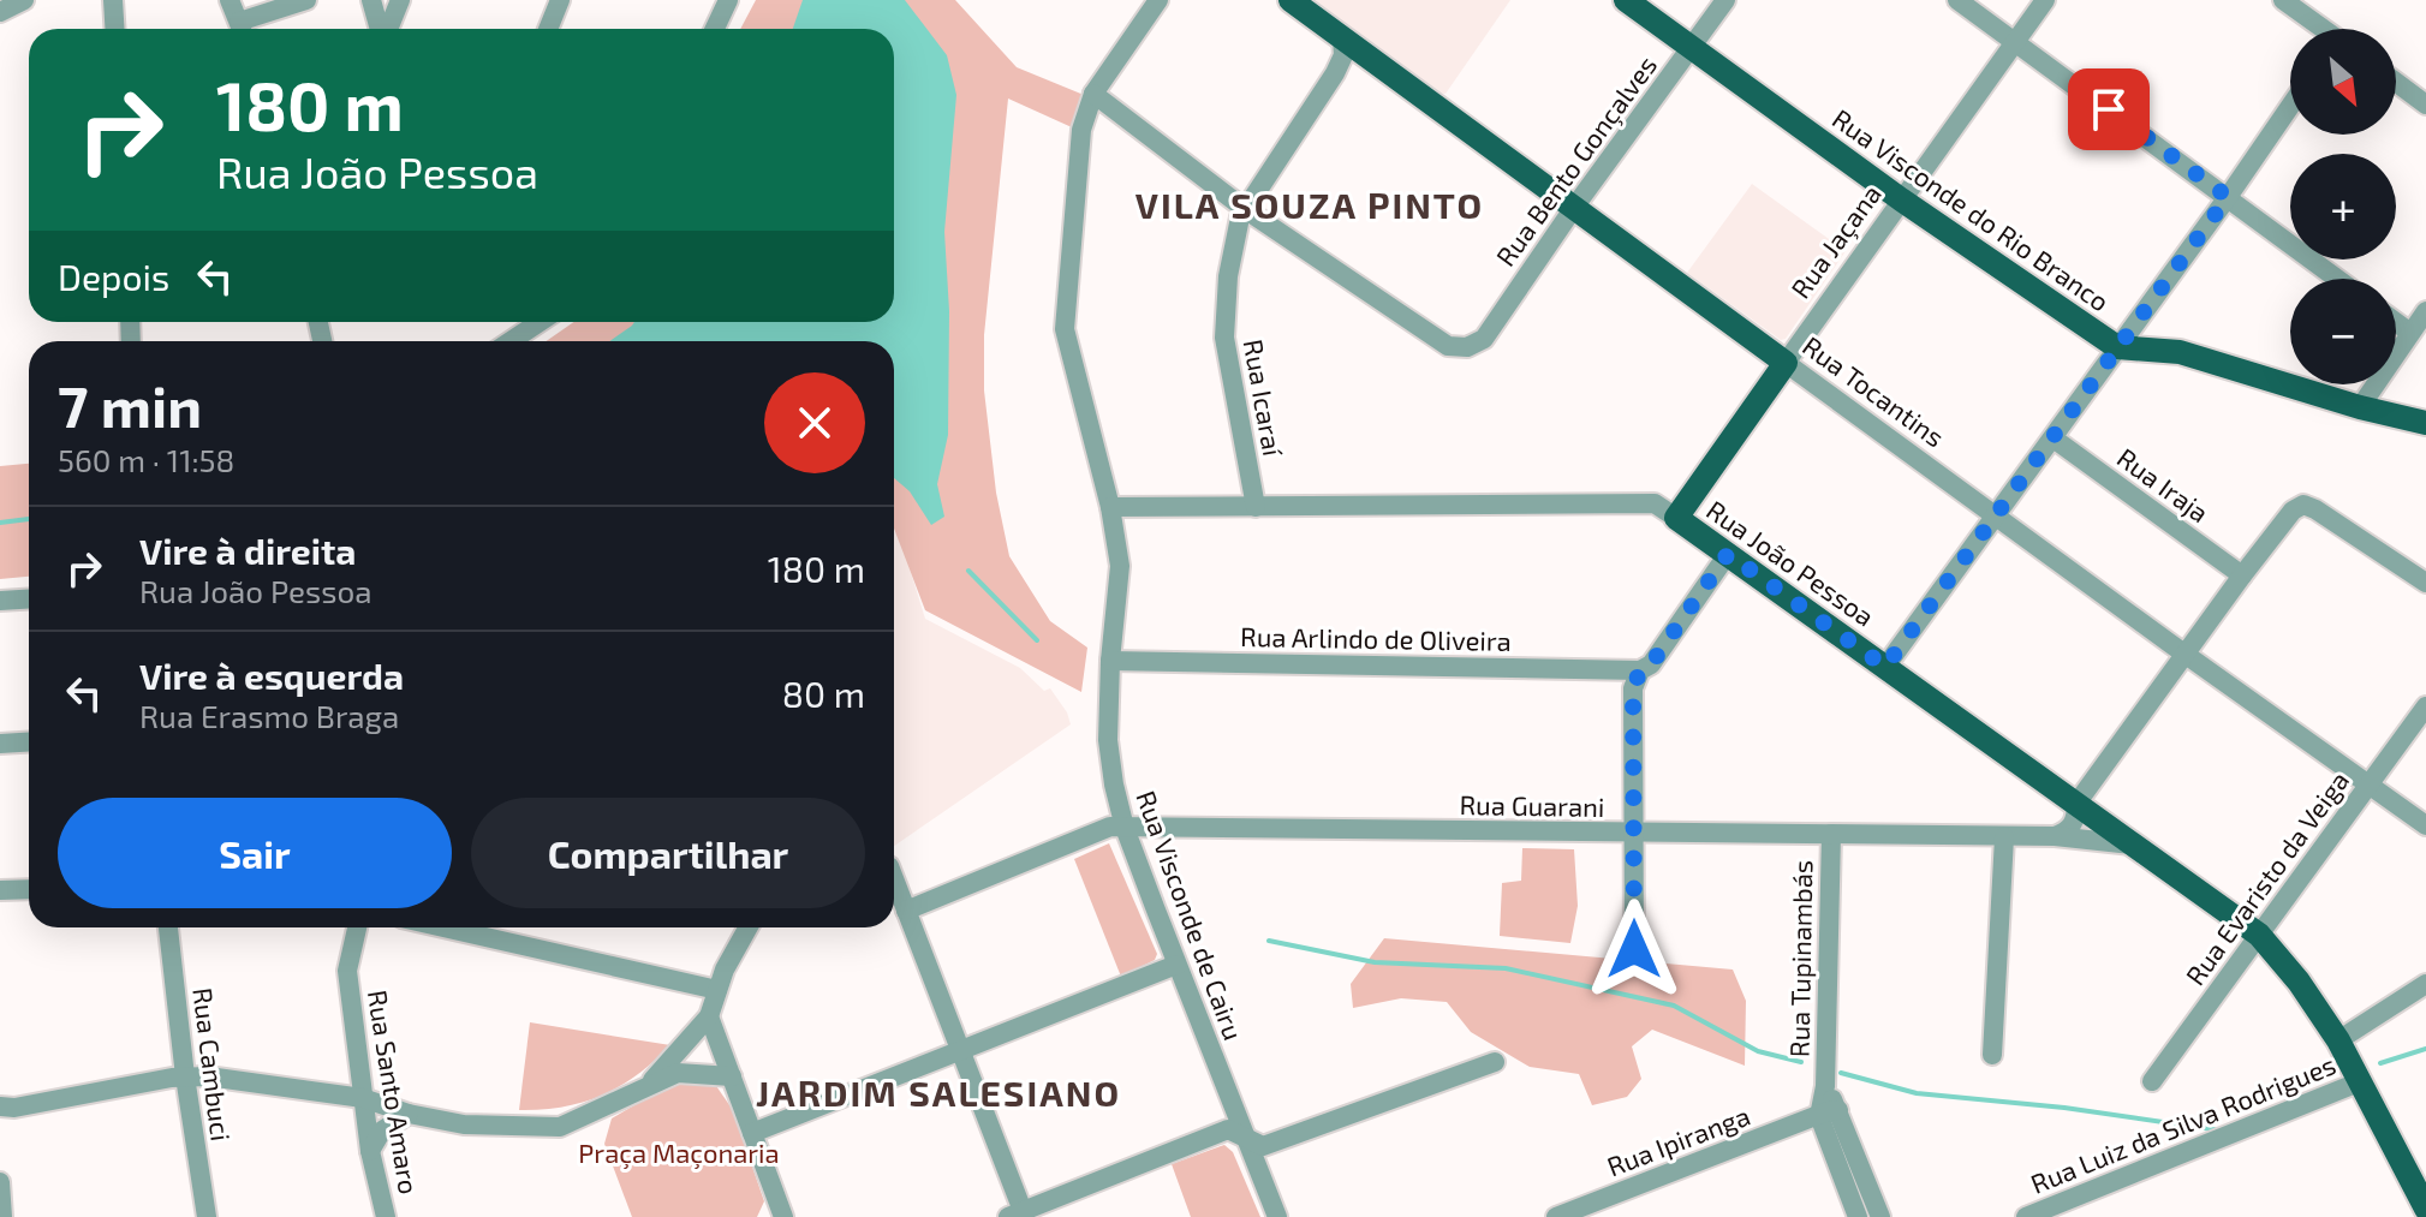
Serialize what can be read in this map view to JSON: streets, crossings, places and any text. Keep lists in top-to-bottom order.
{
  "streets": {
    "main road": [
      "Rua Visconde do Rio Branco",
      "Rua Jaçana",
      "Rua Tocantins",
      "Rua João Pessoa"
    ],
    "street": [
      "Rua Bento Gonçalves",
      "Rua Icaraí",
      "Rua Iraja",
      "Rua Arlindo de Oliveira",
      "Rua Guarani",
      "Rua Evaristo da Veiga",
      "Rua Visconde de Cairu",
      "Rua Tupinambás",
      "Rua Cambuci",
      "Rua Santo Amaro",
      "Rua Luiz da Silva Rodrigues",
      "Rua Ipiranga"
    ]
  },
  "crossings": [
    ["Rua Bento Gonçalves", "Rua Visconde do Rio Branco"],
    ["Rua Bento Gonçalves", "Rua Tocantins"],
    ["Rua Bento Gonçalves", "Rua Icaraí"],
    ["Rua Visconde do Rio Branco", "Rua Jaçana"],
    ["Rua Jaçana", "Rua Tocantins"],
    ["Rua Jaçana", "Rua João Pessoa"],
    ["Rua Tocantins", "Rua Icaraí"],
    ["Rua Tocantins", "Rua Evaristo da Veiga"],
    ["Rua Icaraí", "Rua João Pessoa"],
    ["Rua João Pessoa", "Rua Guarani"],
    ["Rua João Pessoa", "Rua Evaristo da Veiga"],
    ["Rua João Pessoa", "Rua Visconde de Cairu"],
    ["Rua João Pessoa", "Rua Luiz da Silva Rodrigues"],
    ["Rua Arlindo de Oliveira", "Rua Visconde de Cairu"],
    ["Rua Guarani", "Rua Visconde de Cairu"],
    ["Rua Guarani", "Rua Tupinambás"],
    ["Rua Tupinambás", "Rua Ipiranga"]
  ],
  "districts": ["VILA SOUZA PINTO", "JARDIM SALESIANO"],
  "parks": ["Praça Maçonaria"],
  "north": "bottom right",
  "page": {
    "map_buttons": ["+", "−"],
    "turn": ["180 m", "Rua João Pessoa"],
    "then": "Depois",
    "heading": ["7 min", "560 m · 11:58"],
    "list": [
      {
        "name": "Vire à direita",
        "note": "Rua João Pessoa",
        "value": "180 m"
      },
      {
        "name": "Vire à esquerda",
        "note": "Rua Erasmo Braga",
        "value": "80 m"
      }
    ],
    "buttons": ["Sair", "Compartilhar"]
  }
}
